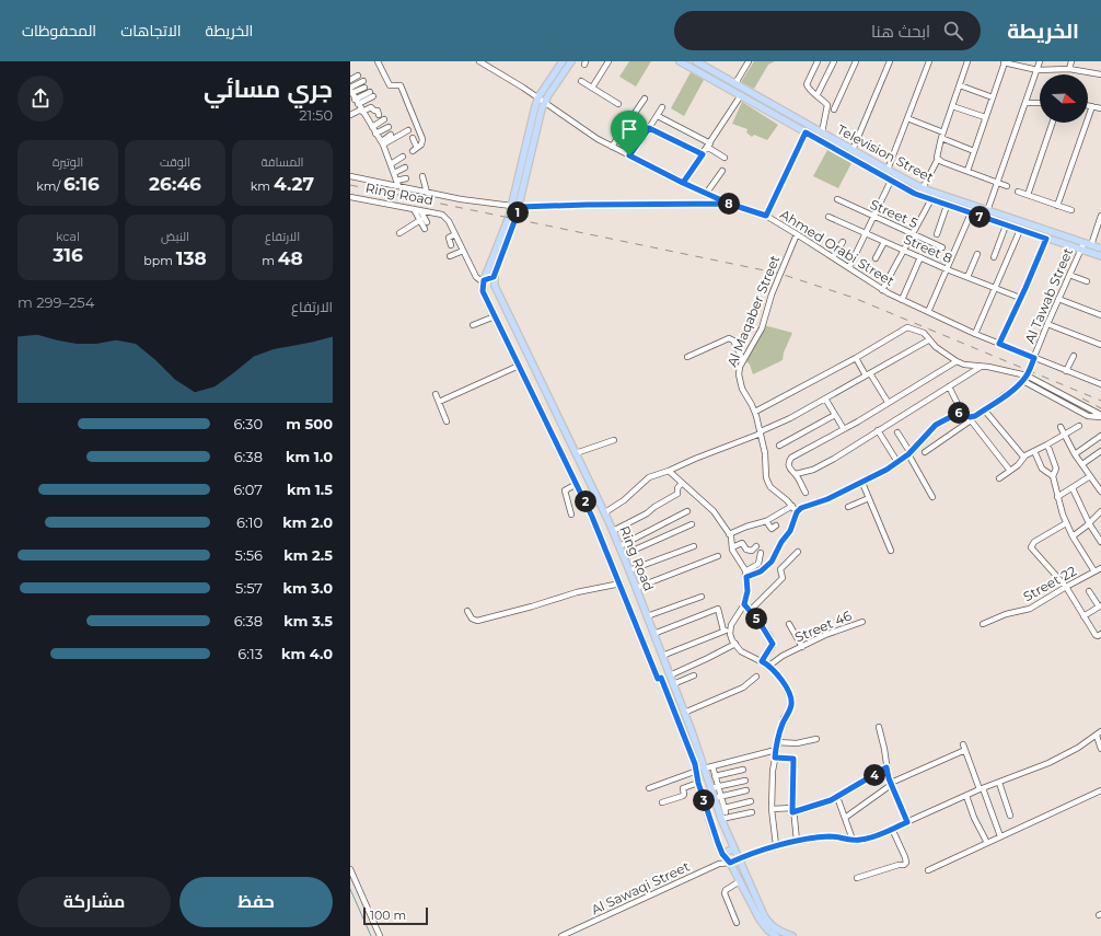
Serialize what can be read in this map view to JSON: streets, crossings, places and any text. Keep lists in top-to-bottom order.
{
  "streets": {
    "main road": ["Television Street", "Ring Road"],
    "street": [
      "Street 5",
      "Ahmed Orabi Street",
      "Street 8",
      "Al Tawab Street",
      "Al Maqaber Street",
      "Street 22",
      "Street 46",
      "Al Sawaqi Street"
    ]
  },
  "crossings": [
    ["Television Street", "Al Tawab Street"],
    ["Ring Road", "Al Sawaqi Street"],
    ["Ahmed Orabi Street", "Al Tawab Street"],
    ["Ahmed Orabi Street", "Al Maqaber Street"],
    ["Al Tawab Street", "Al Maqaber Street"]
  ],
  "scale_bar": "100 m",
  "north": "right",
  "page": {
    "header": "الخريطة",
    "search": "ابحث هنا",
    "nav": ["الخريطة", "الاتجاهات", "المحفوظات"],
    "heading": ["جري مسائي", "21:50"],
    "stats": [
      ["المسافة", "4.27 km"],
      ["الوقت", "26:46"],
      ["الوتيرة", "6:16 /km"],
      ["الارتفاع", "48 m"],
      ["النبض", "138 bpm"],
      ["kcal", "316"]
    ],
    "pins": [
      "8",
      "1",
      "7",
      "6",
      "2",
      "5",
      "4",
      "3"
    ],
    "chart": ["الارتفاع", "254–299 m"],
    "list": [
      {
        "name": "500 m",
        "note": "6:30"
      },
      {
        "name": "1.0 km",
        "note": "6:38"
      },
      {
        "name": "1.5 km",
        "note": "6:07"
      },
      {
        "name": "2.0 km",
        "note": "6:10"
      },
      {
        "name": "2.5 km",
        "note": "5:56"
      },
      {
        "name": "3.0 km",
        "note": "5:57"
      },
      {
        "name": "3.5 km",
        "note": "6:38"
      },
      {
        "name": "4.0 km",
        "note": "6:13"
      }
    ],
    "buttons": ["حفظ", "مشاركة"],
    "scale": "100 m"
  }
}
